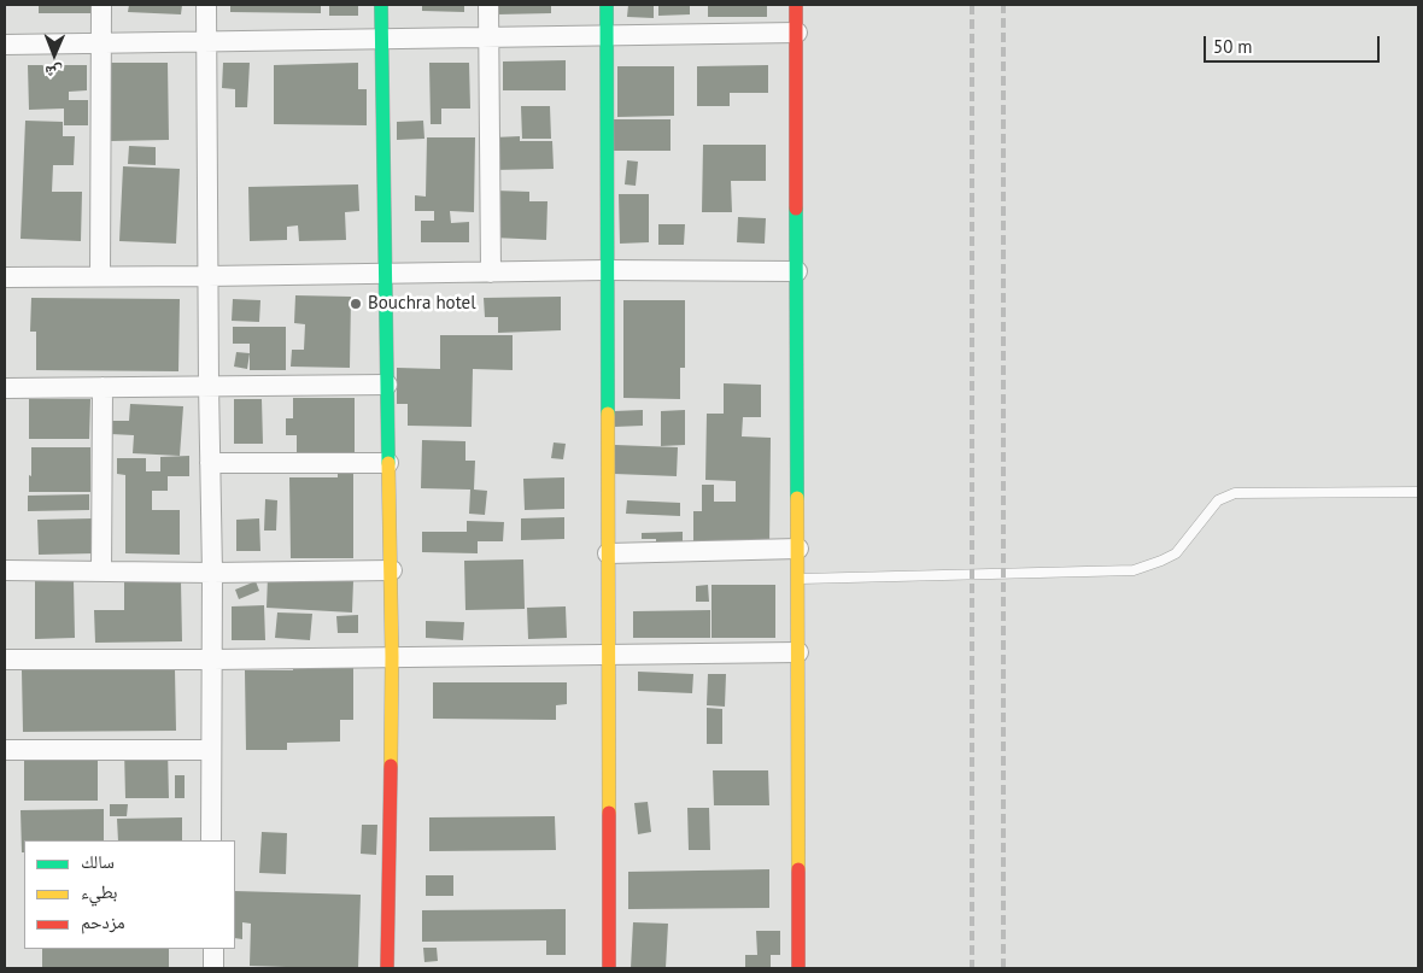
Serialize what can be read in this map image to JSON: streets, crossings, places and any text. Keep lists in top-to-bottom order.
{
  "places": ["Bouchra hotel"],
  "legend": ["سالك", "بطيء", "مزدحم"],
  "scale_bar": "50 m",
  "north": "bottom"
}
